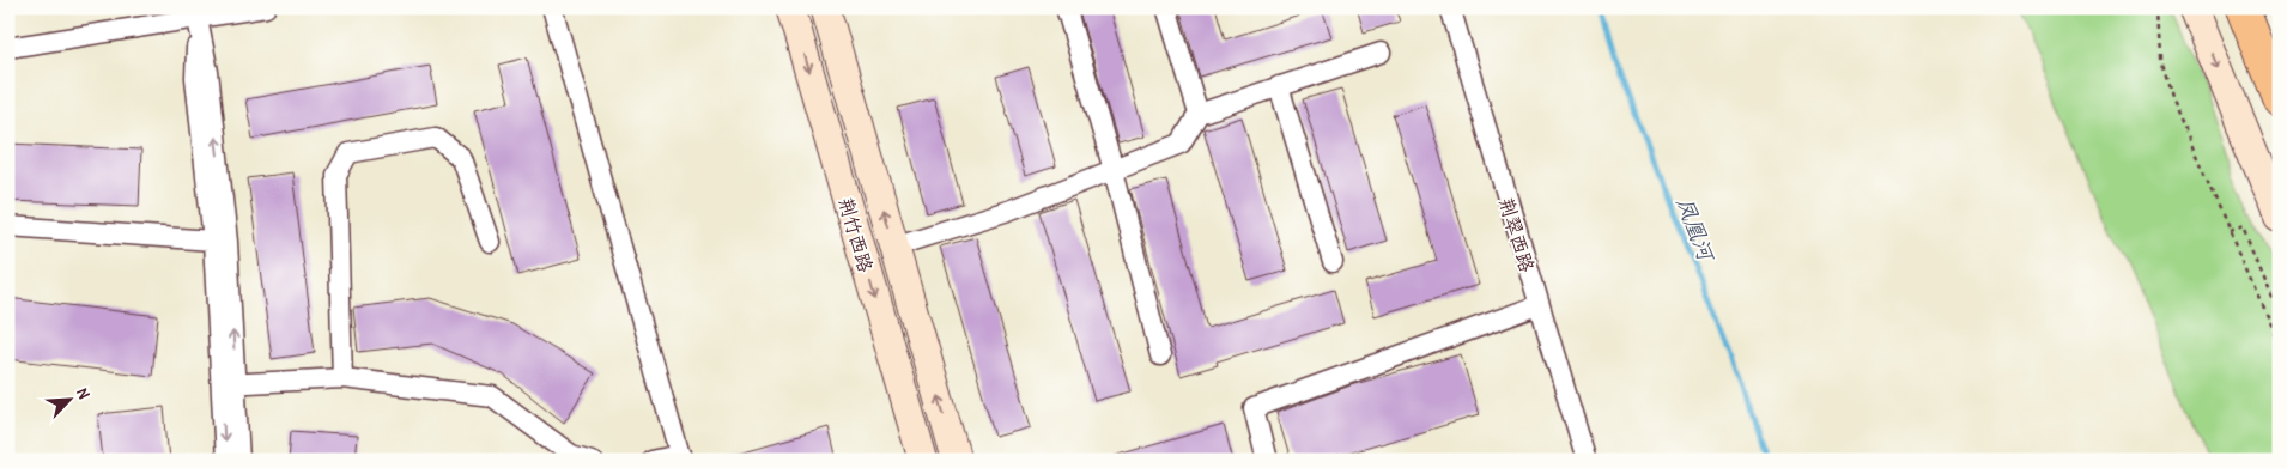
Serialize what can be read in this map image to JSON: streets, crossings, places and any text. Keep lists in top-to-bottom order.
{
  "streets": {
    "main road": ["荆竹西路"],
    "street": ["荆翠西路"]
  },
  "water": ["凤凰河"],
  "north": "top right"
}
